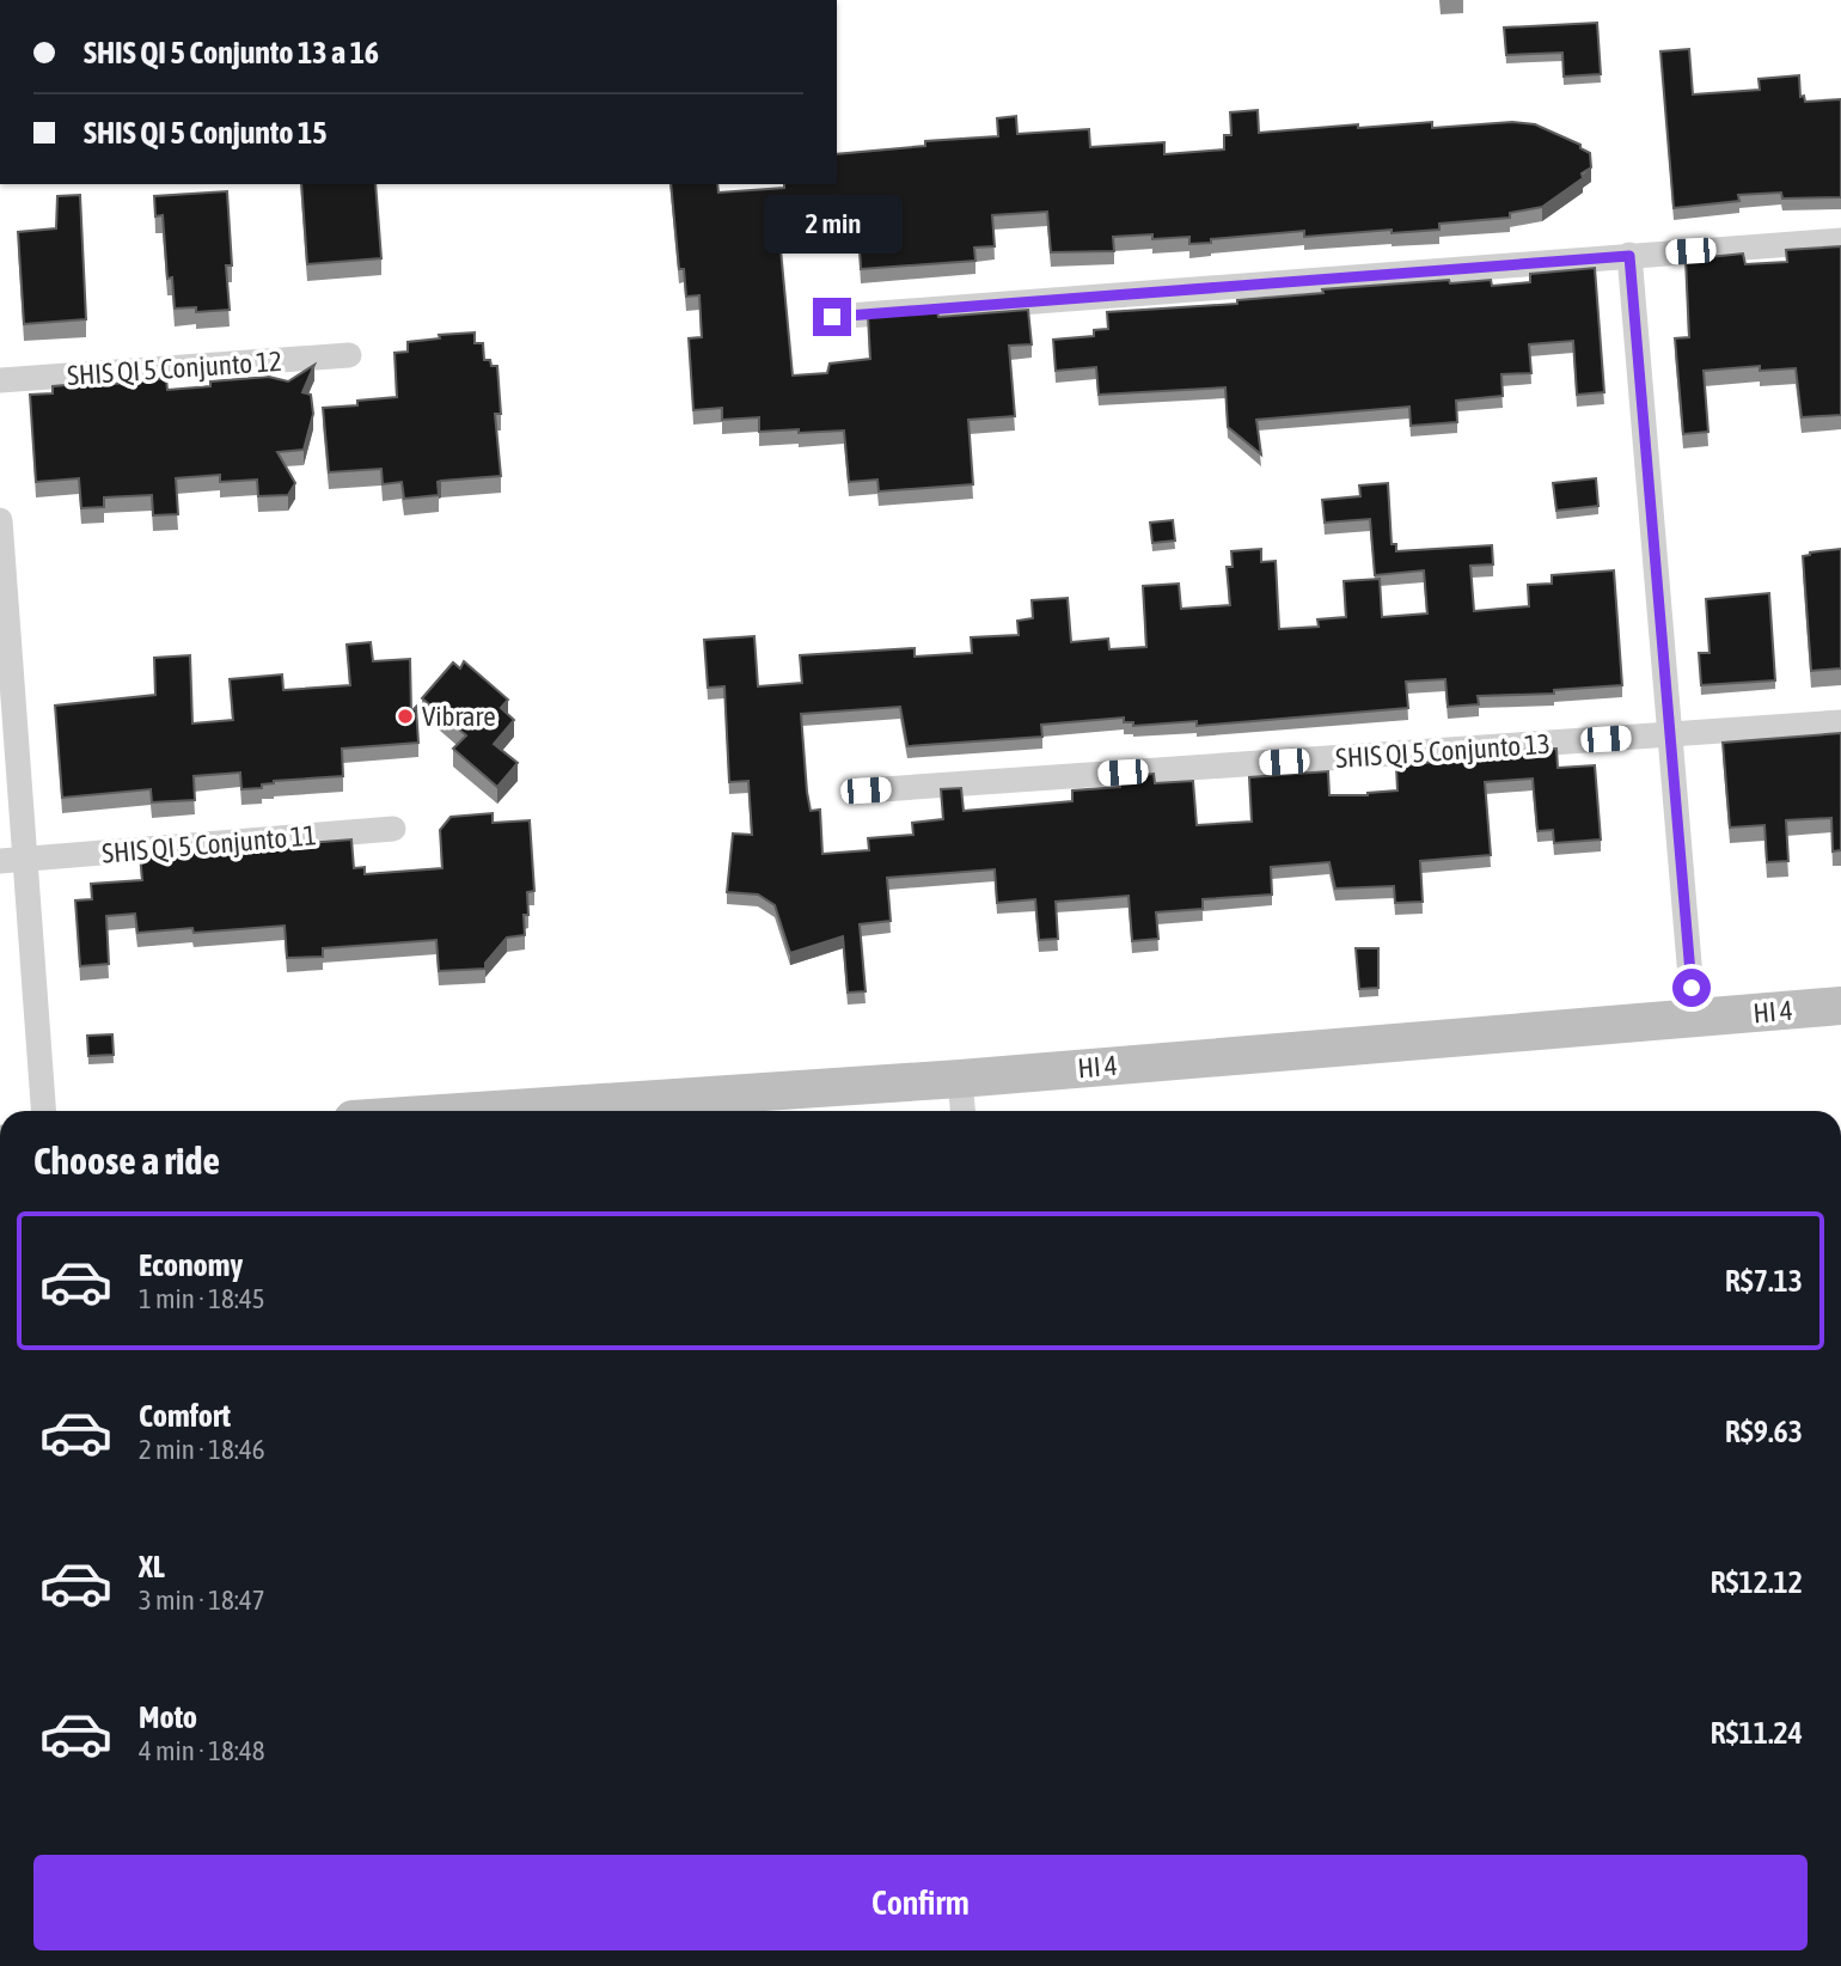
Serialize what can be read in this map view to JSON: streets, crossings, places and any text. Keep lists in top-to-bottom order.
{
  "streets": {
    "street": [
      "SHIS QI 5 Conjunto 12",
      "SHIS QI 5 Conjunto 13",
      "SHIS QI 5 Conjunto 11",
      "HI 4"
    ]
  },
  "places": ["Vibrare"],
  "page": {
    "banner": ["SHIS QI 5 Conjunto 13 a 16", "SHIS QI 5 Conjunto 15"],
    "bubble": "2 min",
    "heading": "Choose a ride",
    "list": [
      {
        "name": "Economy",
        "note": "1 min · 18:45",
        "value": "R$7.13"
      },
      {
        "name": "Comfort",
        "note": "2 min · 18:46",
        "value": "R$9.63"
      },
      {
        "name": "XL",
        "note": "3 min · 18:47",
        "value": "R$12.12"
      },
      {
        "name": "Moto",
        "note": "4 min · 18:48",
        "value": "R$11.24"
      }
    ],
    "buttons": "Confirm"
  }
}
